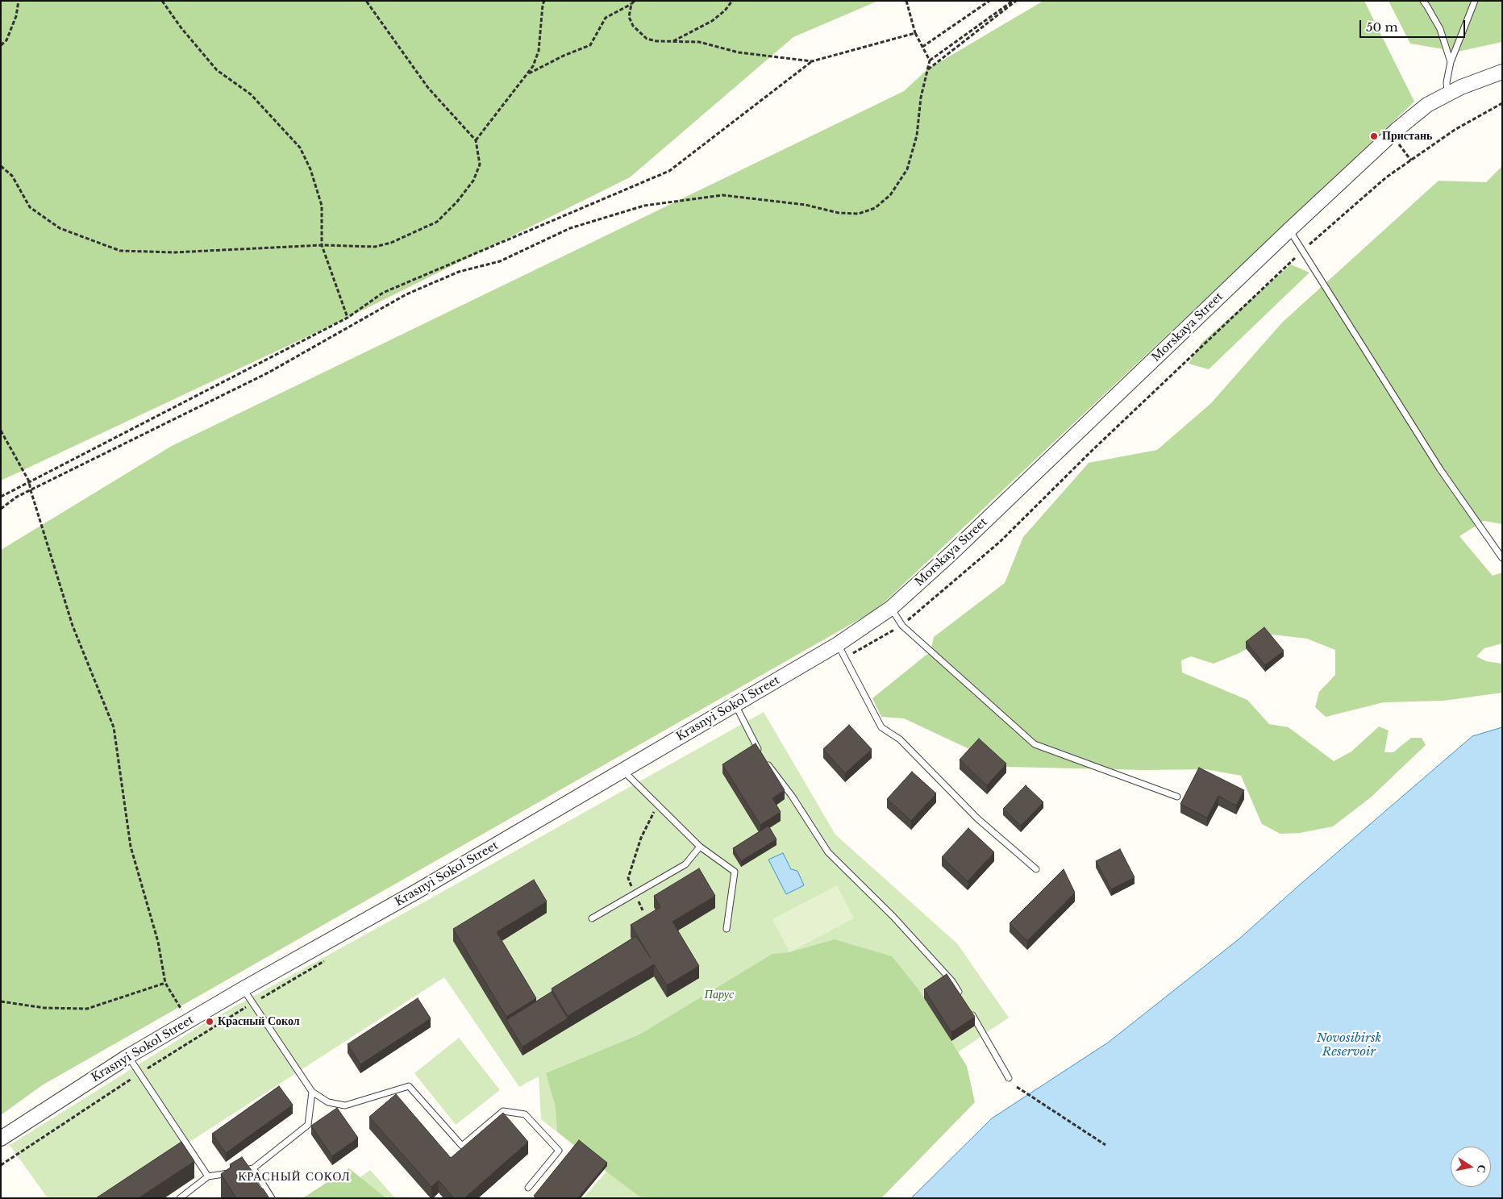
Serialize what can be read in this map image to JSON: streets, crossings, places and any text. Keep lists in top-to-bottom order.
{
  "streets": {
    "street": ["Morskaya Street", "Krasnyi Sokol Street"]
  },
  "crossings": [
    ["Morskaya Street", "Krasnyi Sokol Street"]
  ],
  "districts": ["КРАСНЫЙ СОКОЛ"],
  "water": ["Novosibirsk Reservoir"],
  "parks": ["Парус"],
  "places": ["Пристань", "Красный Сокол"],
  "scale_bar": "50 m",
  "north": "right"
}
